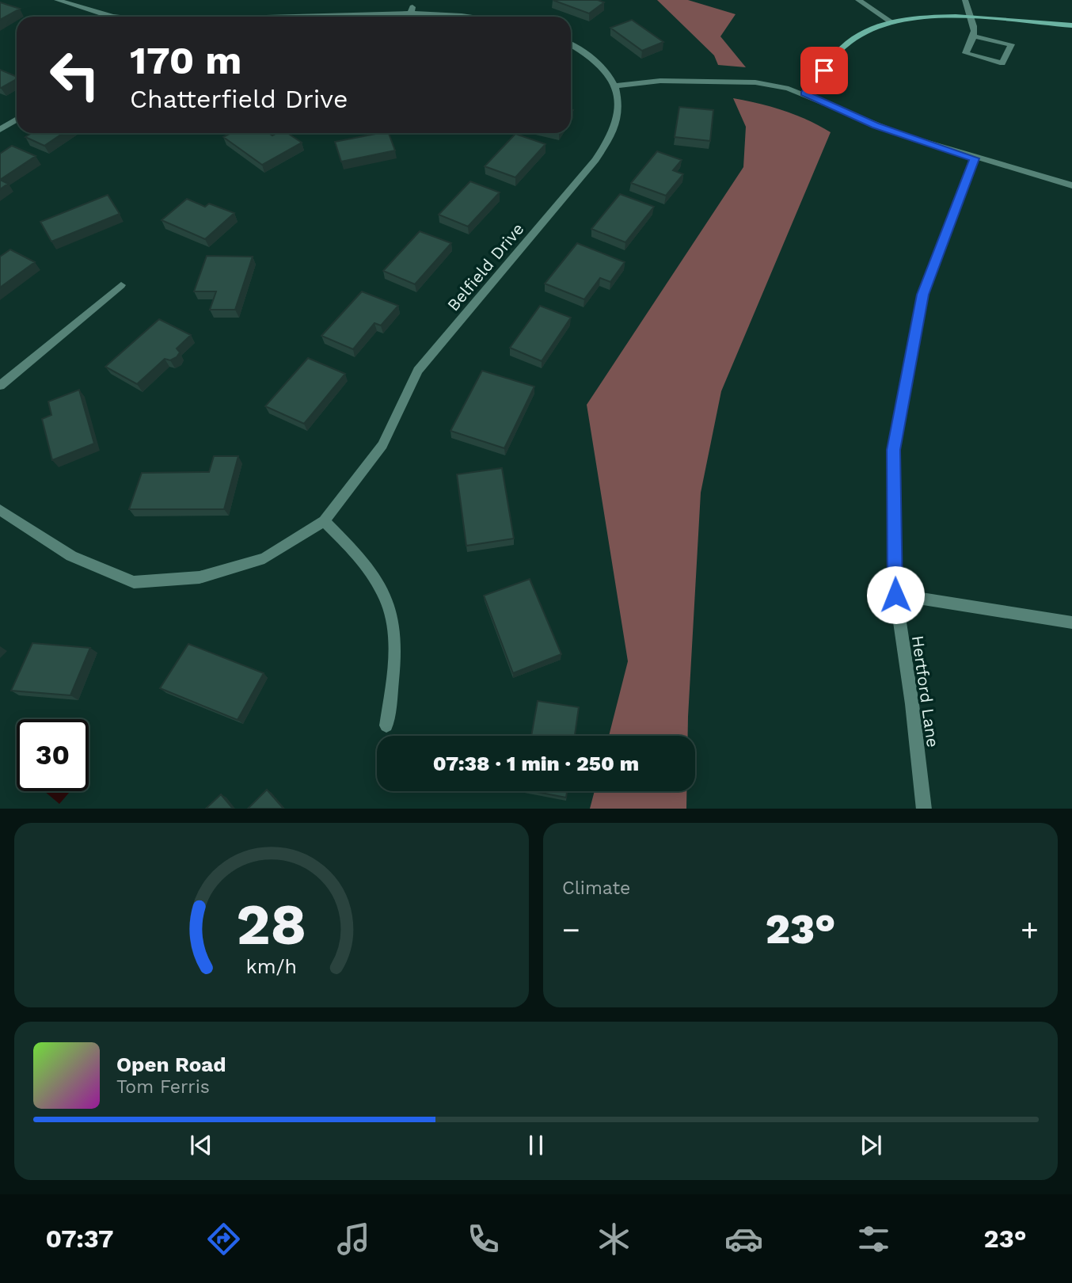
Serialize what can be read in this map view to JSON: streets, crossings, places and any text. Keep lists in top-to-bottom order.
{
  "streets": {
    "street": ["Belfield Drive", "Hertford Lane"]
  },
  "page": {
    "turn": ["170 m", "Chatterfield Drive"],
    "limit": "30",
    "trip": "07:38 · 1 min · 250 m",
    "tile": "Climate",
    "heat": ["−", "23°", "+"],
    "song": ["Open Road", "Tom Ferris"],
    "tabs": ["07:37", "23°"],
    "gauge": ["28", "km/h"]
  }
}
